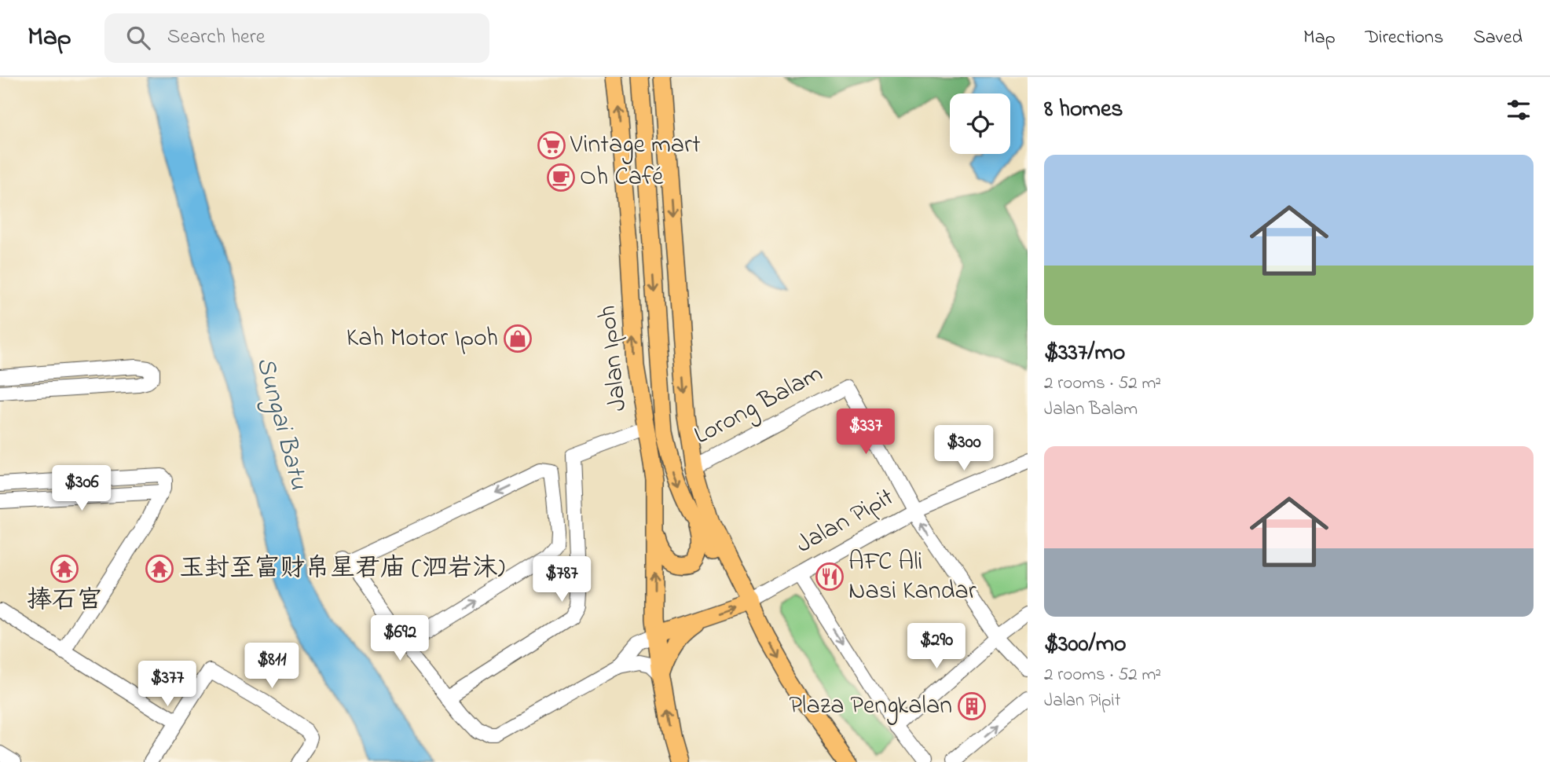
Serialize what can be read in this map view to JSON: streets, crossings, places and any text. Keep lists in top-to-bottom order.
{
  "streets": {
    "main road": ["Jalan Ipoh"],
    "street": ["Lorong Balam", "Jalan Pipit"]
  },
  "crossings": [
    ["Jalan Ipoh", "Jalan Pipit"],
    ["Lorong Balam", "Jalan Pipit"]
  ],
  "water": ["Sungai Batu"],
  "places": {
    "supermarket": ["Vintage mart"],
    "cafe": ["Oh Café"],
    "shop": ["Kah Motor Ipoh"],
    "temple": ["捧石宫", "玉封至富财帛星君庙 (泗岩沫)"],
    "restaurant": ["AFC Ali Nasi Kandar"],
    "building": ["Plaza Pengkalan"]
  },
  "page": {
    "header": "Map",
    "search": "Search here",
    "nav": ["Map", "Directions", "Saved"],
    "heading": "8 homes",
    "list": [
      {
        "name": "$337/mo",
        "note": "2 rooms · 52 m² · Jalan Balam"
      },
      {
        "name": "$300/mo",
        "note": "2 rooms · 52 m² · Jalan Pipit"
      }
    ],
    "price": [
      "$337",
      "$300",
      "$306",
      "$787",
      "$692",
      "$290",
      "$811",
      "$377"
    ]
  }
}
